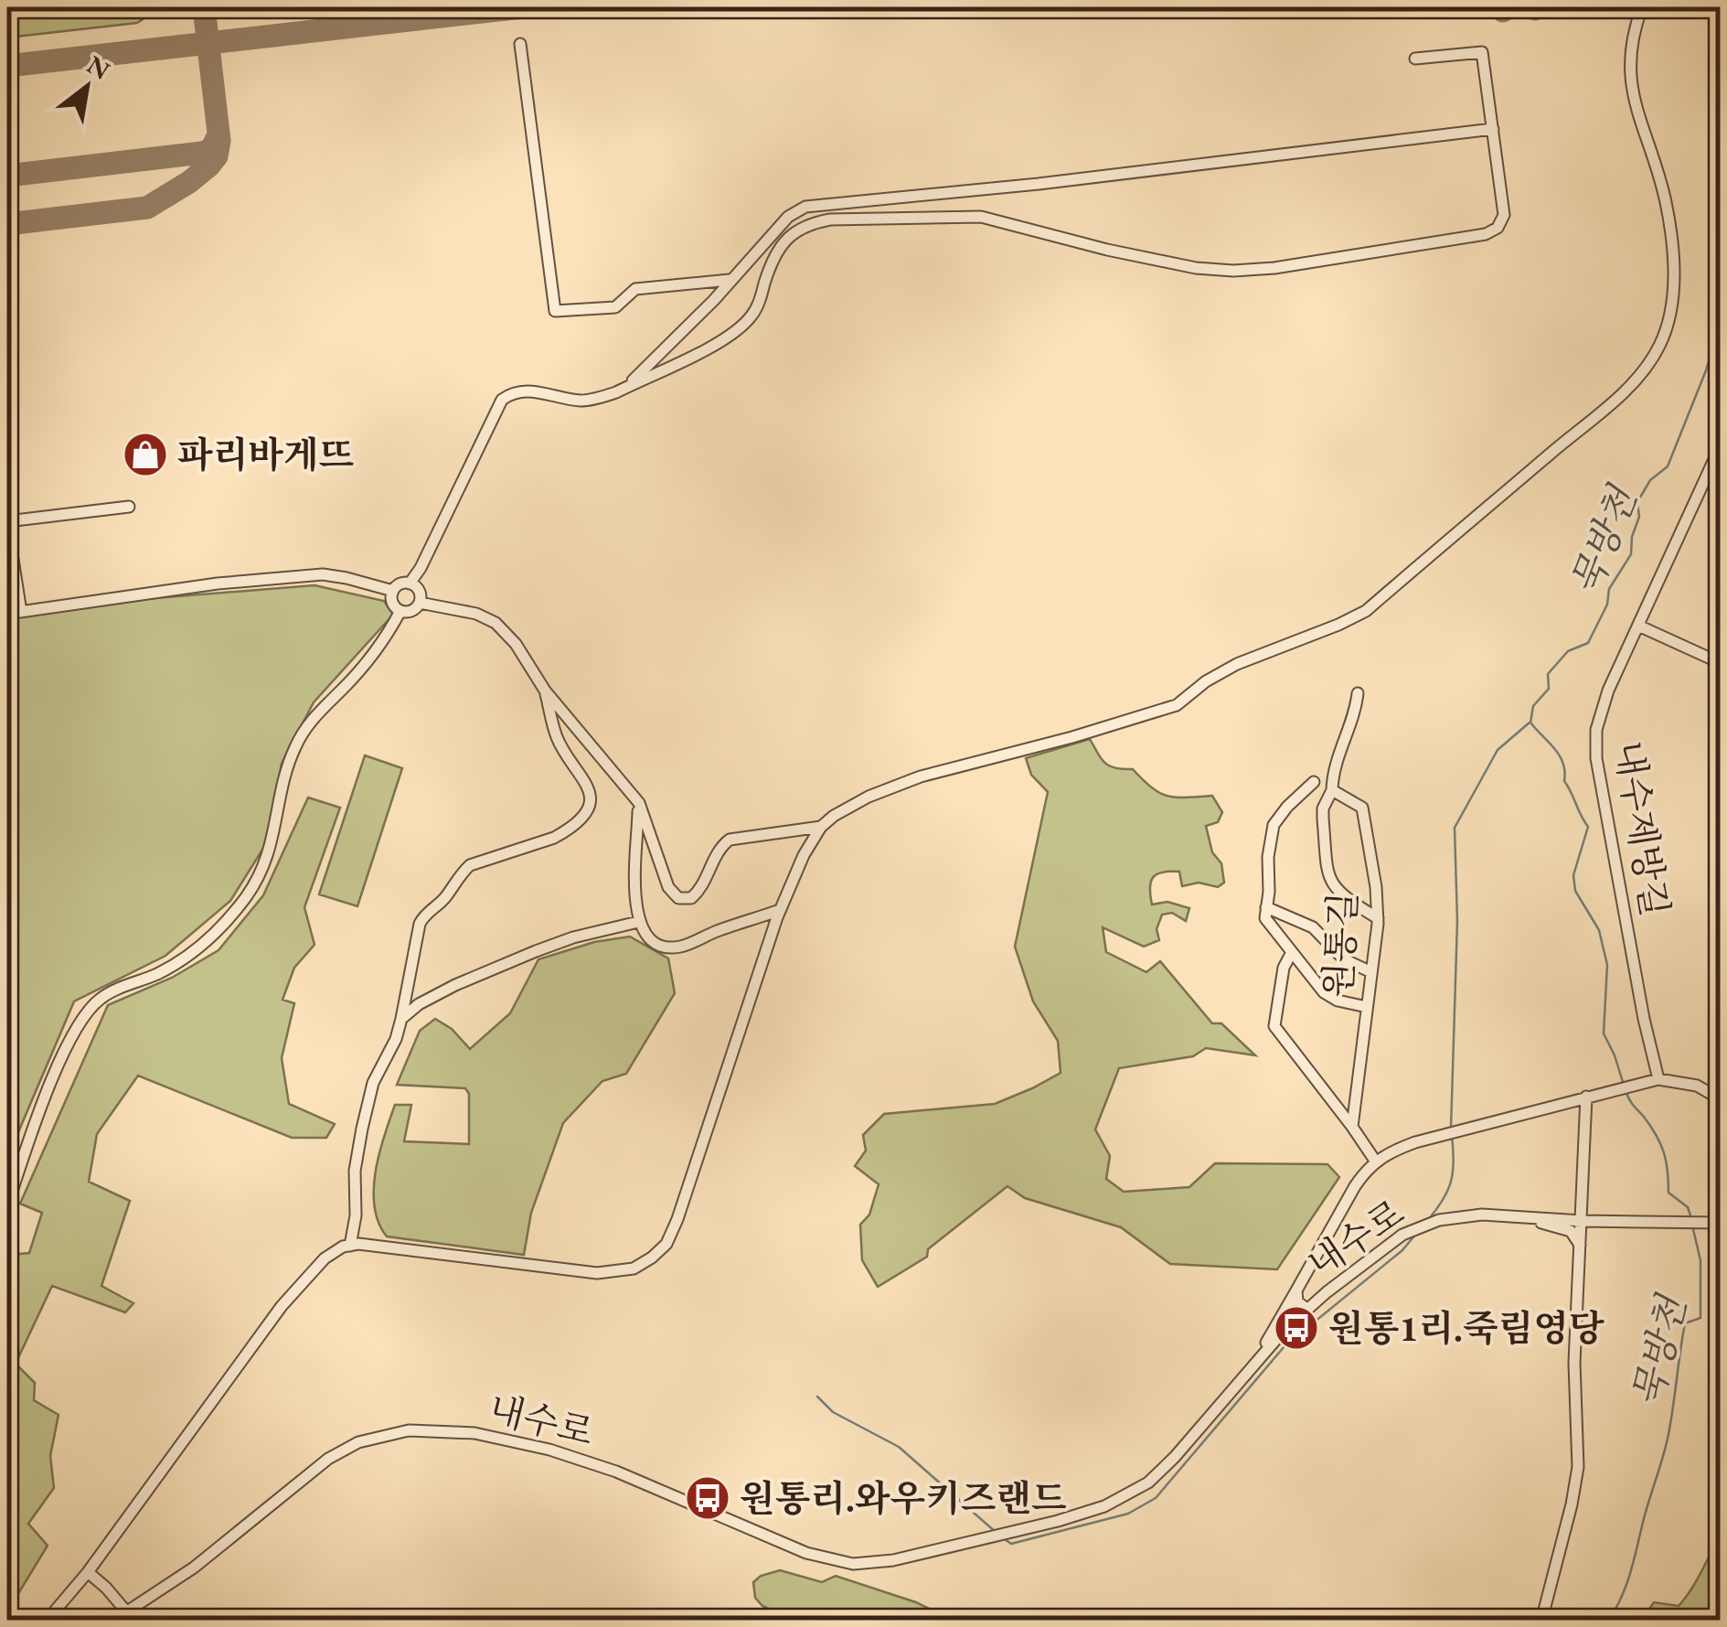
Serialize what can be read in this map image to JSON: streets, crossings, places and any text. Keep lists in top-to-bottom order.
{
  "streets": {
    "street": ["내수제방길", "원통길", "내수로"]
  },
  "water": ["묵방천"],
  "places": {
    "shop": ["파리바게뜨"],
    "bus stop": ["원통1리.죽림영당", "원통리.와우키즈랜드"]
  },
  "north": "top right"
}
